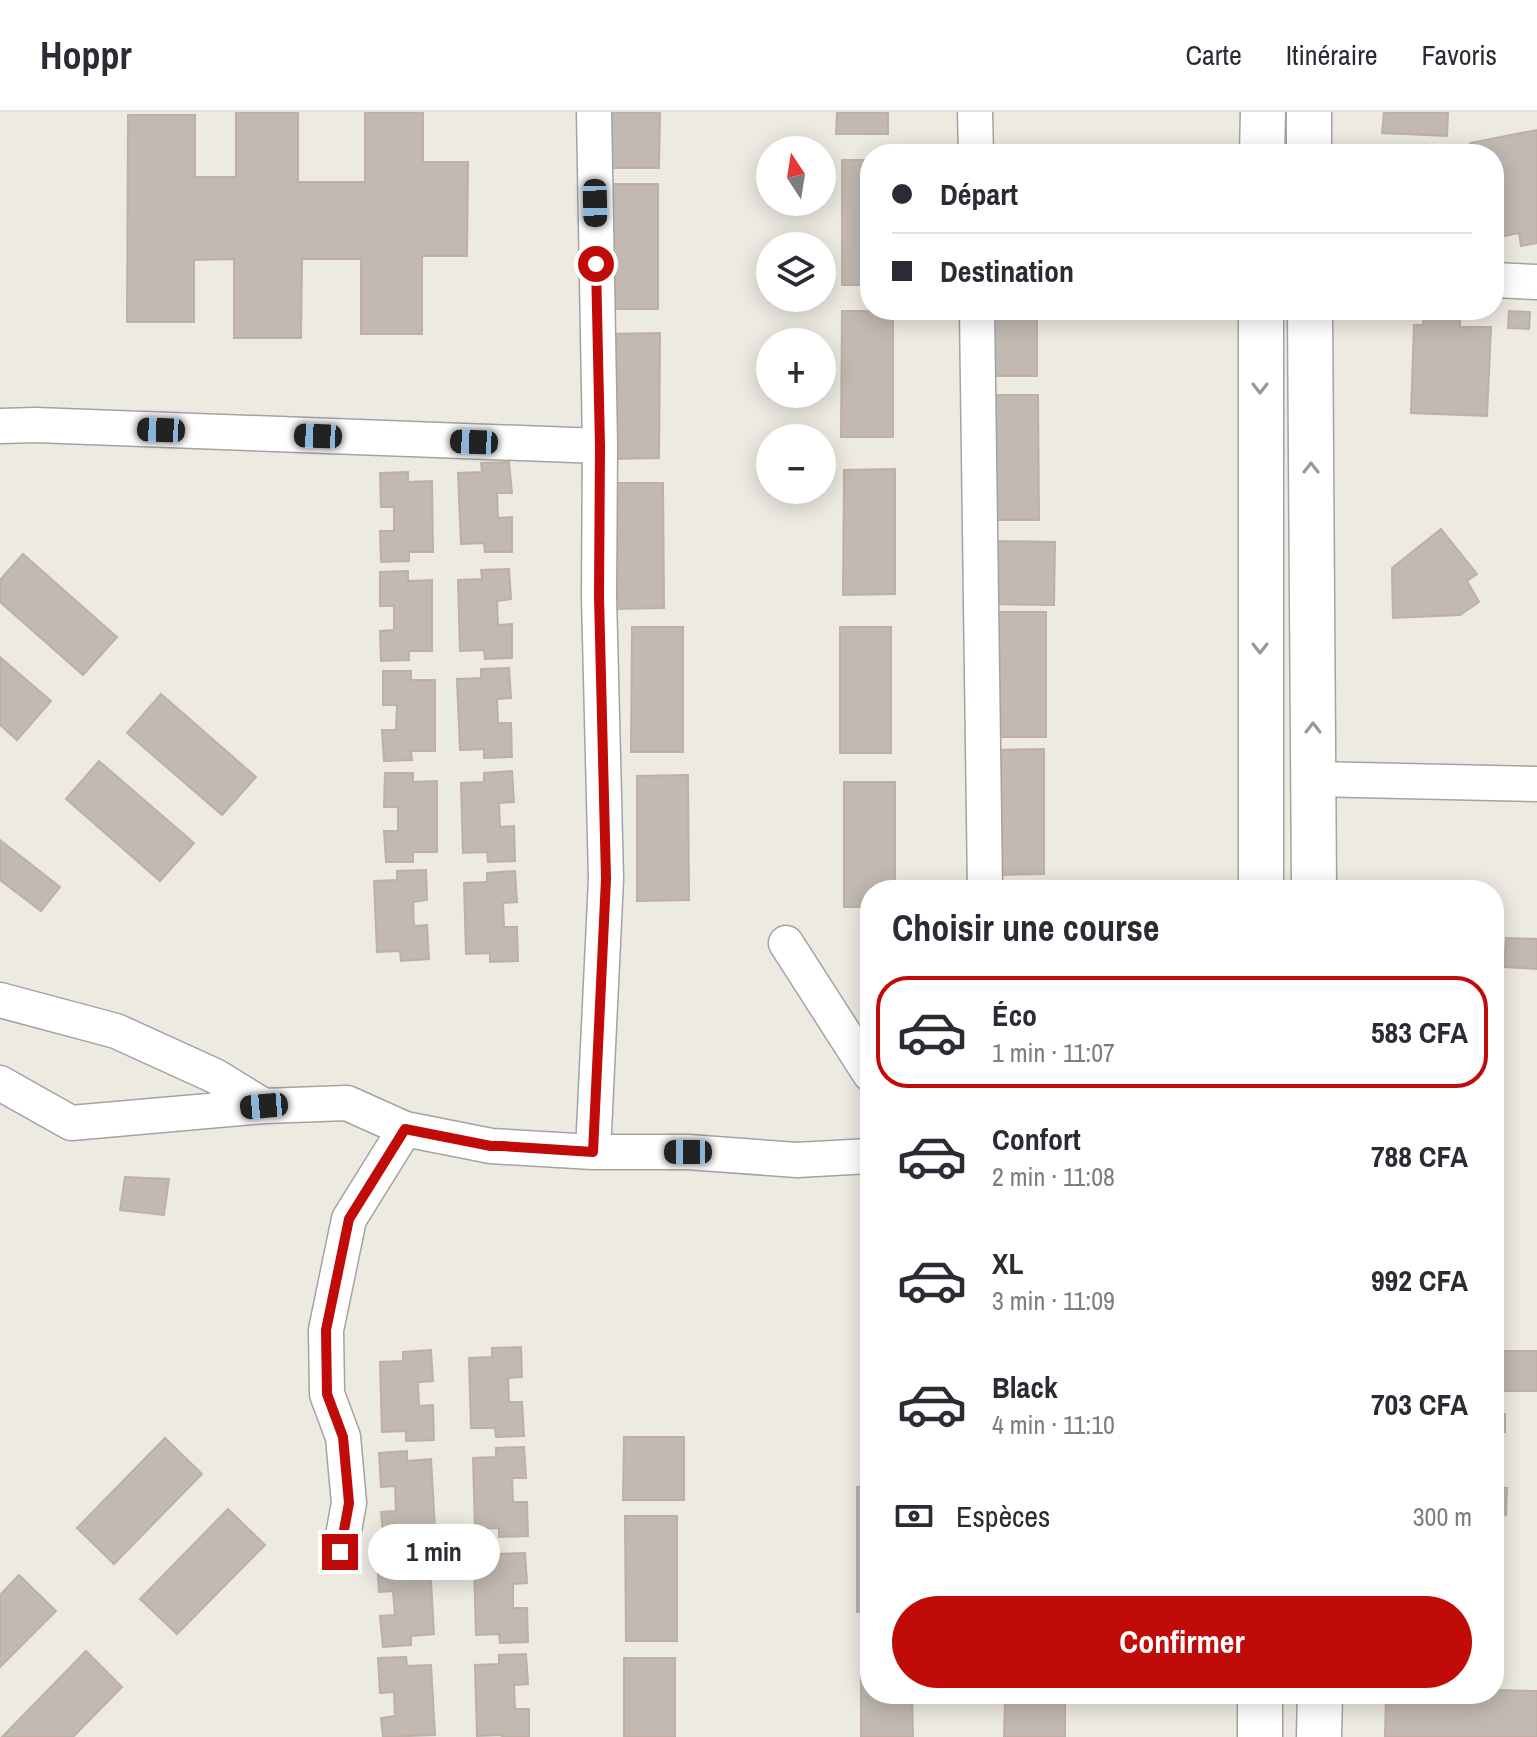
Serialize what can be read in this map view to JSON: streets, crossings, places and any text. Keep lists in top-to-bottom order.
{
  "north": "top",
  "page": {
    "header": "Hoppr",
    "nav": ["Carte", "Itinéraire", "Favoris"],
    "map_buttons": ["+", "−"],
    "banner": ["Départ", "Destination"],
    "heading": "Choisir une course",
    "list": [
      {
        "name": "Éco",
        "note": "1 min · 11:07",
        "value": "583 CFA"
      },
      {
        "name": "Confort",
        "note": "2 min · 11:08",
        "value": "788 CFA"
      },
      {
        "name": "XL",
        "note": "3 min · 11:09",
        "value": "992 CFA"
      },
      {
        "name": "Black",
        "note": "4 min · 11:10",
        "value": "703 CFA"
      }
    ],
    "pay": ["Espèces", "300 m"],
    "bubble": "1 min",
    "buttons": "Confirmer"
  }
}
